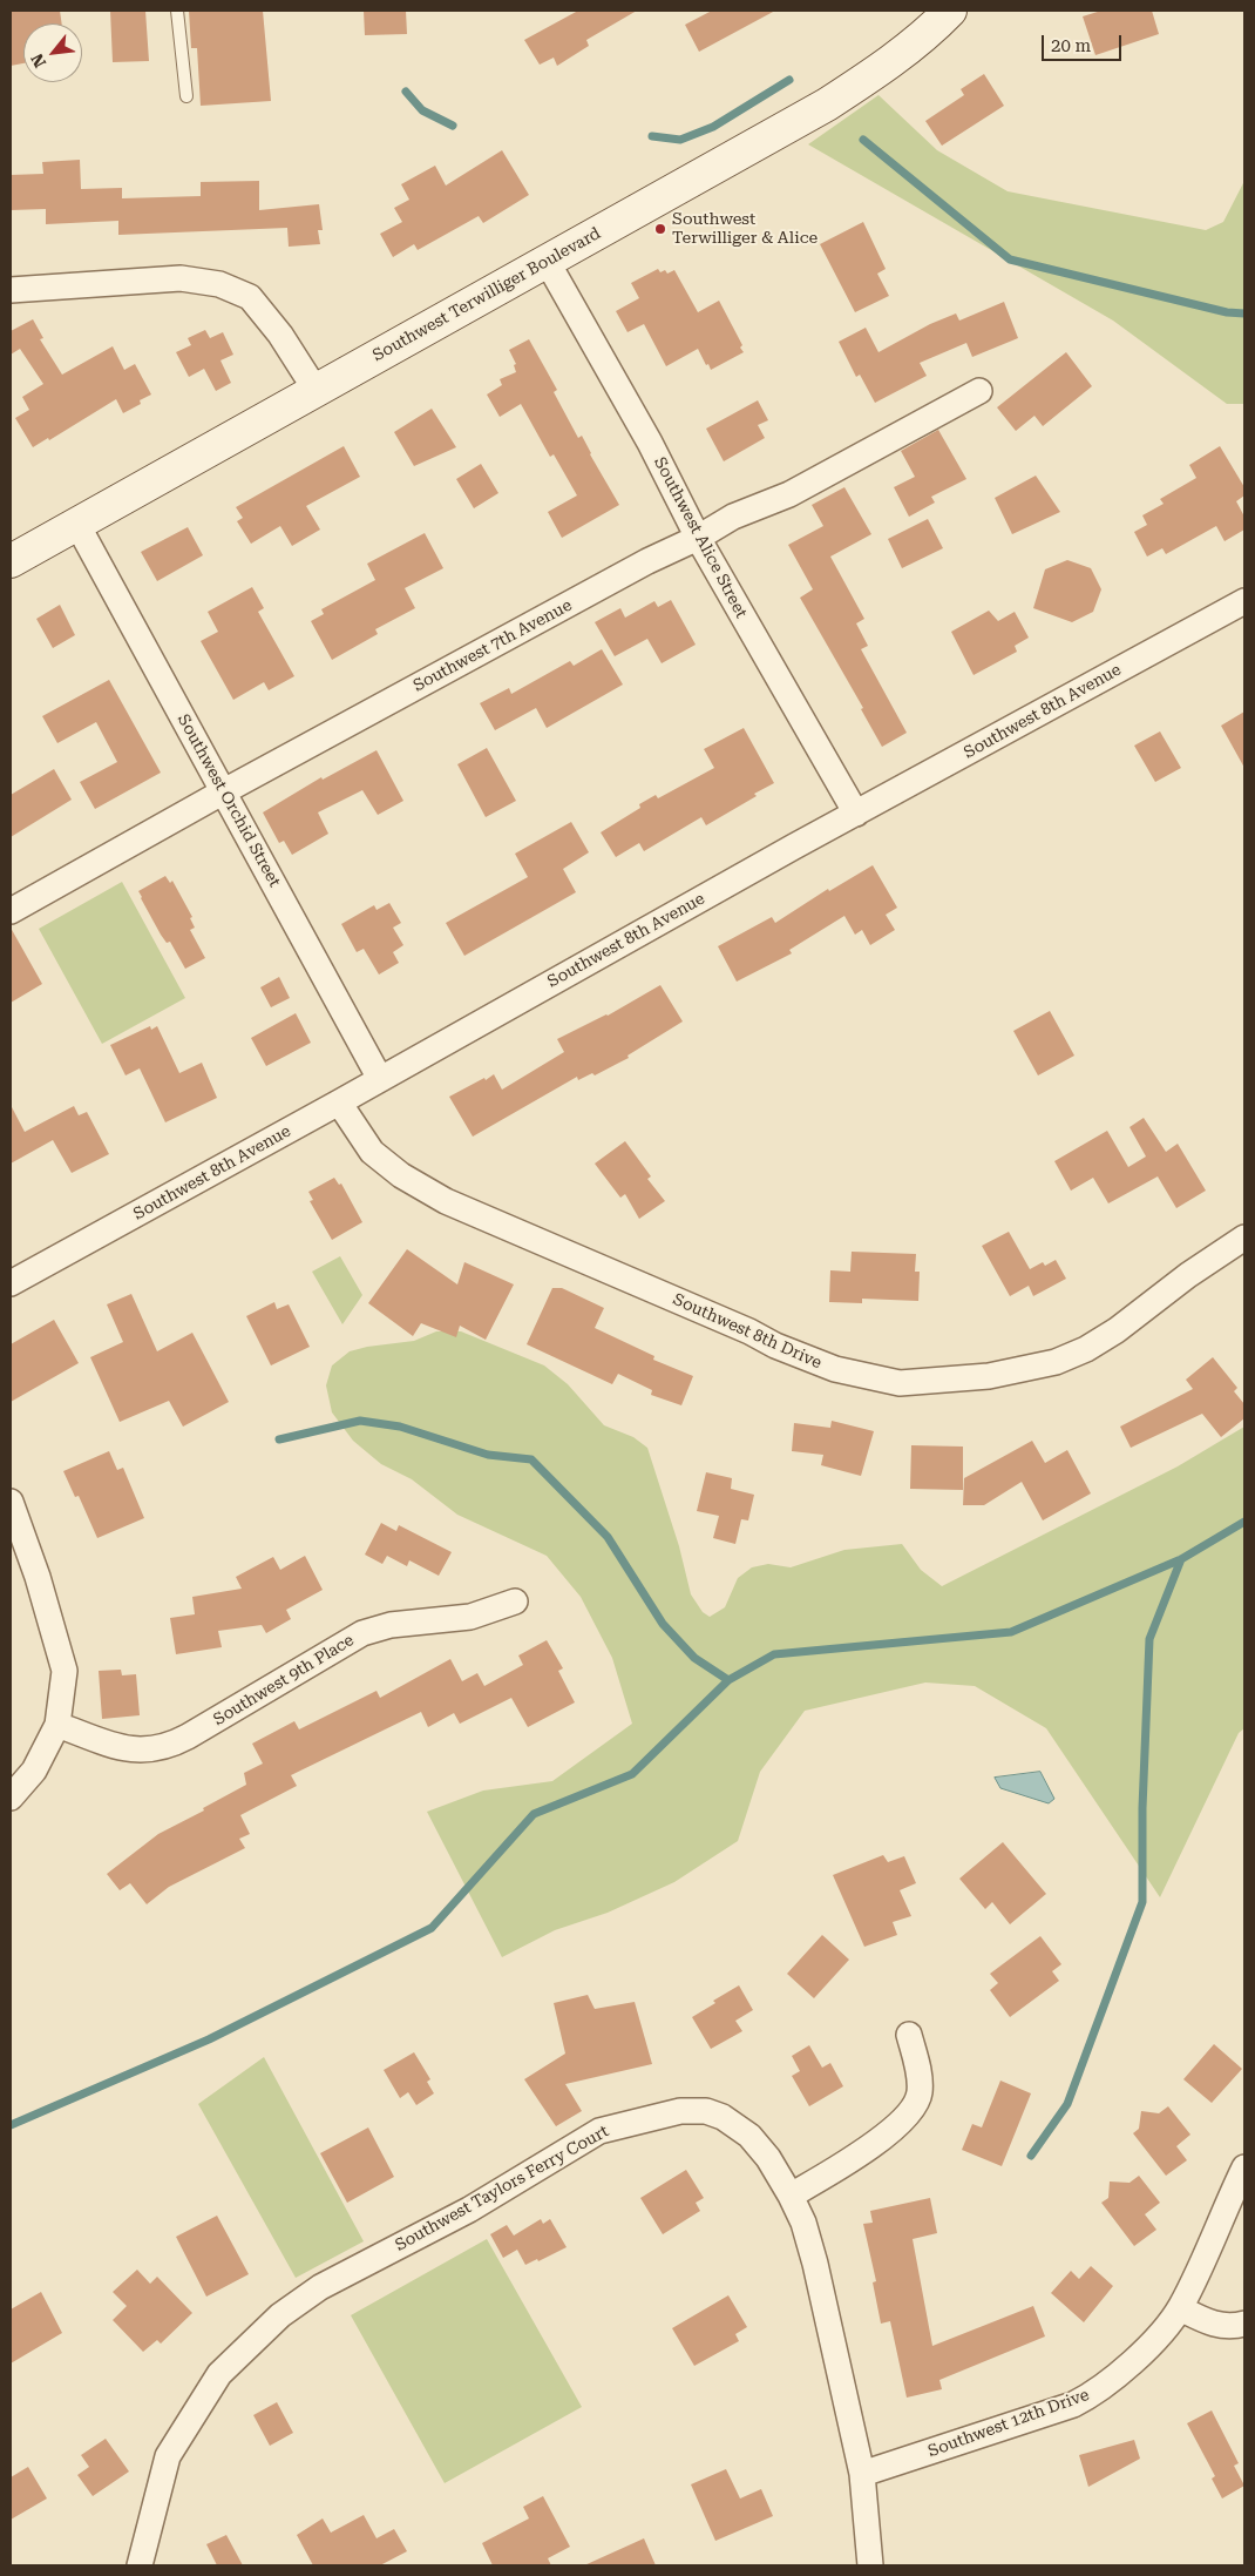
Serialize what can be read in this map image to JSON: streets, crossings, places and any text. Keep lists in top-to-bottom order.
{
  "streets": {
    "main road": ["Southwest Terwilliger Boulevard"],
    "street": [
      "Southwest Alice Street",
      "Southwest 7th Avenue",
      "Southwest 8th Avenue",
      "Southwest Orchid Street",
      "Southwest 8th Drive",
      "Southwest 9th Place",
      "Southwest Taylors Ferry Court",
      "Southwest 12th Drive"
    ]
  },
  "crossings": [
    ["Southwest Terwilliger Boulevard", "Southwest Alice Street"],
    ["Southwest Terwilliger Boulevard", "Southwest Orchid Street"],
    ["Southwest Alice Street", "Southwest 7th Avenue"],
    ["Southwest Alice Street", "Southwest 8th Avenue"],
    ["Southwest 7th Avenue", "Southwest Orchid Street"],
    ["Southwest 8th Avenue", "Southwest Orchid Street"],
    ["Southwest 8th Avenue", "Southwest 8th Drive"],
    ["Southwest Taylors Ferry Court", "Southwest 12th Drive"]
  ],
  "places": ["Southwest Terwilliger & Alice"],
  "scale_bar": "20 m",
  "north": "bottom left"
}
